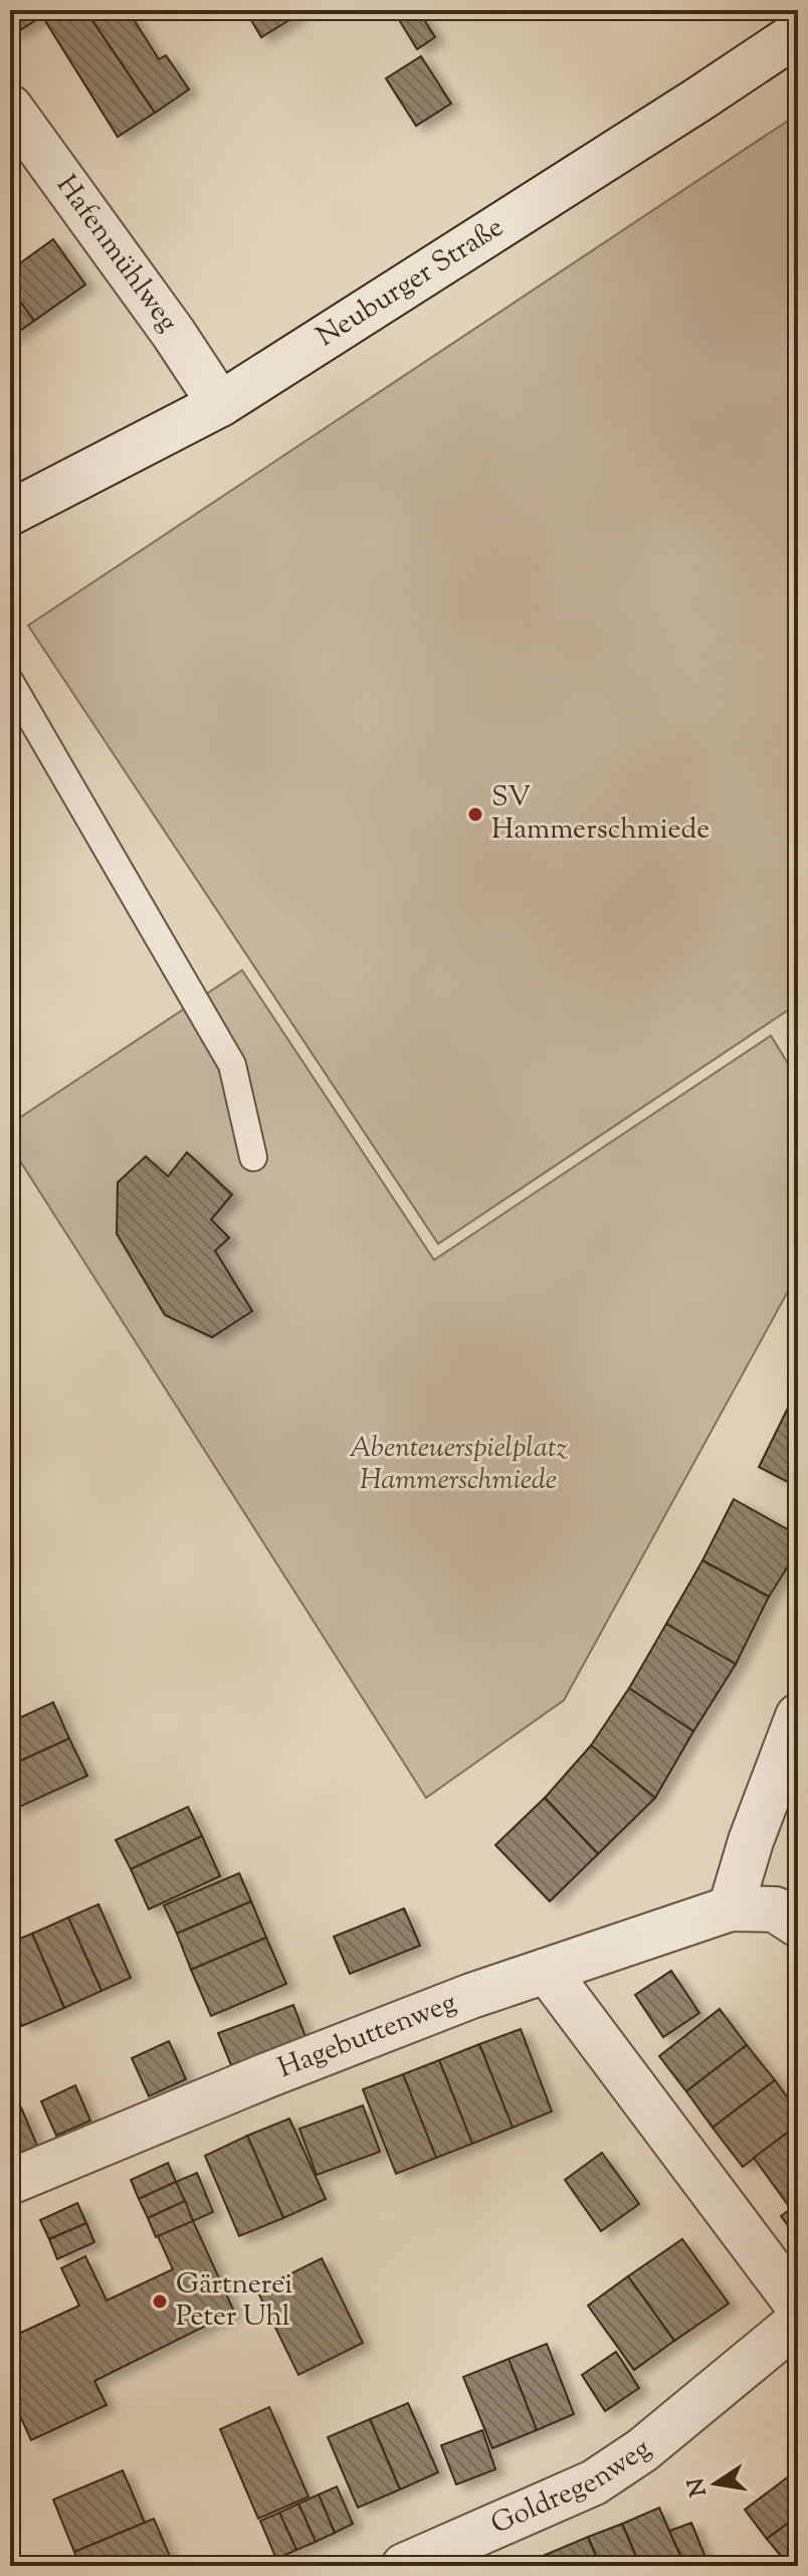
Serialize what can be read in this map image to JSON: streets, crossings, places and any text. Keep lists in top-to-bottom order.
{
  "streets": {
    "street": [
      "Hafenmühlweg",
      "Neuburger Straße",
      "Hagebuttenweg",
      "Goldregenweg"
    ]
  },
  "crossings": [
    ["Hafenmühlweg", "Neuburger Straße"]
  ],
  "parks": ["Abenteuerspielplatz Hammerschmiede"],
  "places": ["SV Hammerschmiede", "Gärtnerei Peter Uhl"],
  "north": "left"
}
